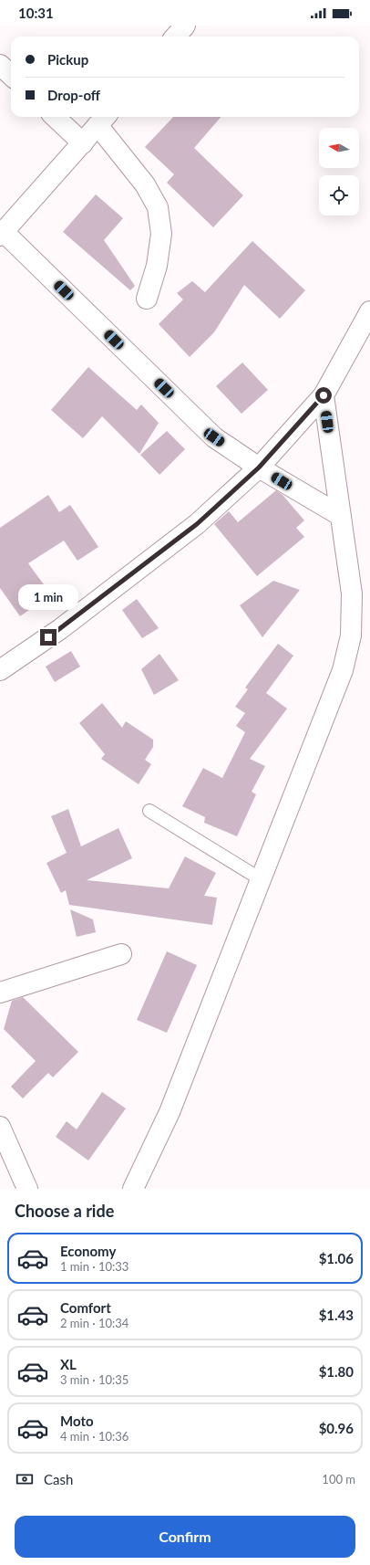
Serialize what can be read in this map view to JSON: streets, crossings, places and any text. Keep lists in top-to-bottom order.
{
  "north": "left",
  "page": {
    "status": "10:31",
    "banner": ["Pickup", "Drop-off"],
    "bubble": "1 min",
    "heading": "Choose a ride",
    "list": [
      {
        "name": "Economy",
        "note": "1 min · 10:33",
        "value": "$1.06"
      },
      {
        "name": "Comfort",
        "note": "2 min · 10:34",
        "value": "$1.43"
      },
      {
        "name": "XL",
        "note": "3 min · 10:35",
        "value": "$1.80"
      },
      {
        "name": "Moto",
        "note": "4 min · 10:36",
        "value": "$0.96"
      }
    ],
    "pay": ["Cash", "100 m"],
    "buttons": "Confirm"
  }
}
